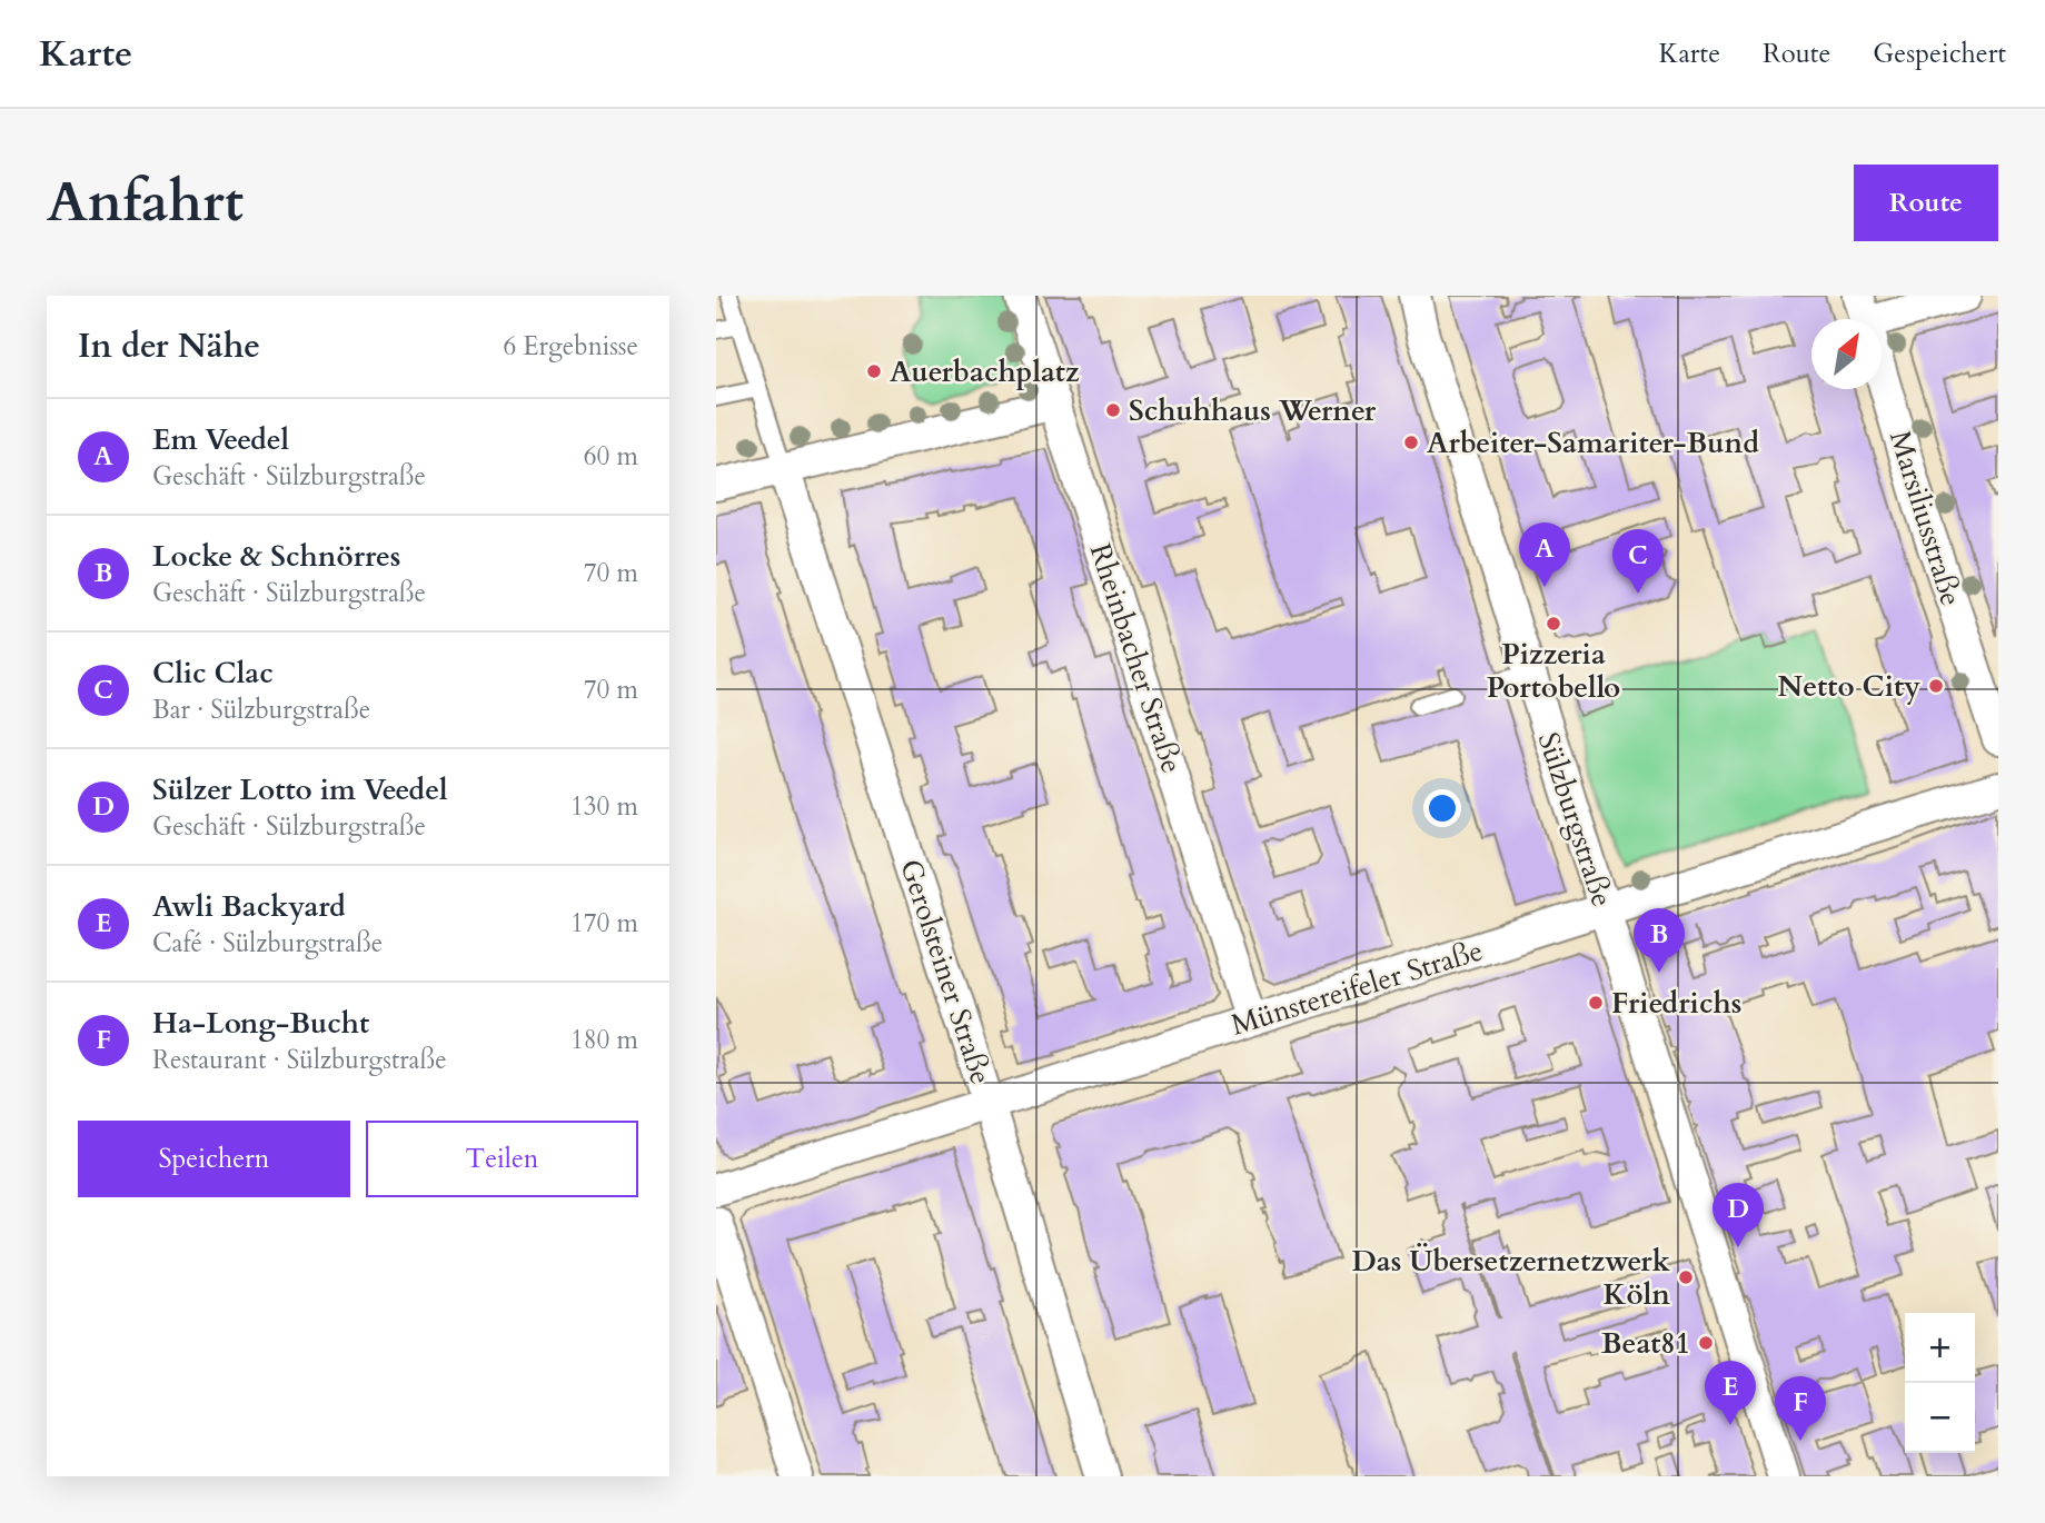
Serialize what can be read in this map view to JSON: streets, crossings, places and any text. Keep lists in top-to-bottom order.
{
  "streets": {
    "street": [
      "Marsiliusstraße",
      "Rheinbacher Straße",
      "Sülzburgstraße",
      "Gerolsteiner Straße",
      "Münstereifeler Straße"
    ]
  },
  "crossings": [
    ["Rheinbacher Straße", "Münstereifeler Straße"],
    ["Sülzburgstraße", "Münstereifeler Straße"],
    ["Gerolsteiner Straße", "Münstereifeler Straße"]
  ],
  "places": [
    "Auerbachplatz",
    "Schuhhaus Werner",
    "Arbeiter-Samariter-Bund",
    "Pizzeria Portobello",
    "Netto City",
    "Friedrichs",
    "Das Übersetzernetzwerk Köln",
    "Beat81"
  ],
  "north": "top right",
  "page": {
    "header": "Karte",
    "nav": ["Karte", "Route", "Gespeichert"],
    "buttons": [
      "Route",
      ["Speichern", "Teilen"]
    ],
    "title": "Anfahrt",
    "heading": ["In der Nähe", "6 Ergebnisse"],
    "list": [
      {
        "mark": "A",
        "name": "Em Veedel",
        "note": "Geschäft · Sülzburgstraße",
        "value": "60 m"
      },
      {
        "mark": "B",
        "name": "Locke & Schnörres",
        "note": "Geschäft · Sülzburgstraße",
        "value": "70 m"
      },
      {
        "mark": "C",
        "name": "Clic Clac",
        "note": "Bar · Sülzburgstraße",
        "value": "70 m"
      },
      {
        "mark": "D",
        "name": "Sülzer Lotto im Veedel",
        "note": "Geschäft · Sülzburgstraße",
        "value": "130 m"
      },
      {
        "mark": "E",
        "name": "Awli Backyard",
        "note": "Café · Sülzburgstraße",
        "value": "170 m"
      },
      {
        "mark": "F",
        "name": "Ha-Long-Bucht",
        "note": "Restaurant · Sülzburgstraße",
        "value": "180 m"
      }
    ],
    "pins": [
      "A",
      "C",
      "B",
      "D",
      "E",
      "F"
    ],
    "map_buttons": ["+", "−"]
  }
}
